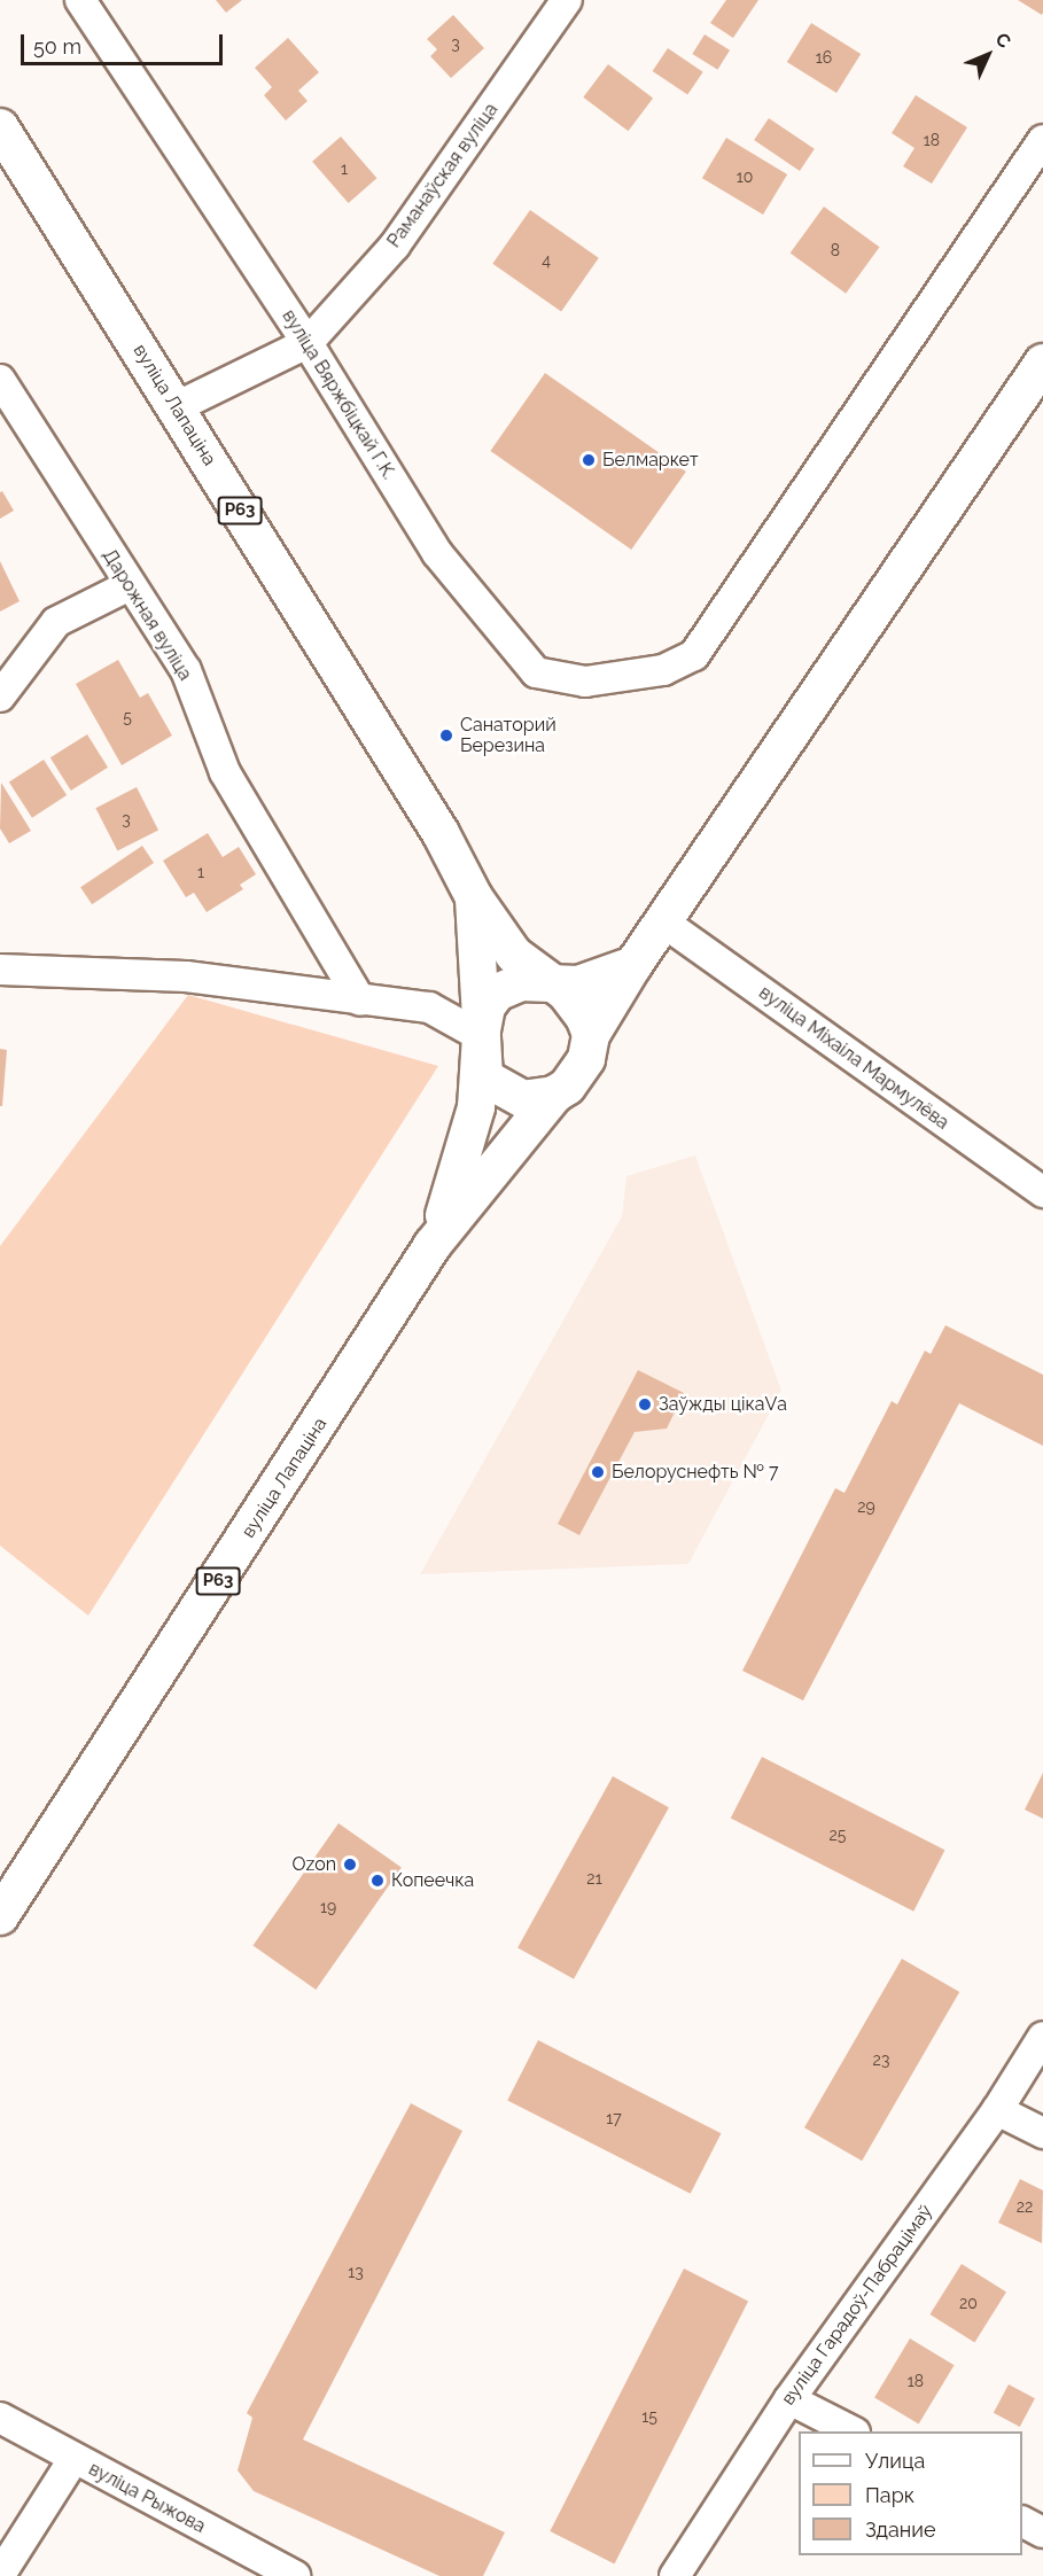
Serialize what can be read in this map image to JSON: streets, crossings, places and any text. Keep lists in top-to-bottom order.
{
  "streets": {
    "main road": ["вуліца Лапаціна", "Р63"],
    "street": [
      "Раманаўская вуліца",
      "вуліца Вяржбіцкай Г.К.",
      "Дарожная вуліца",
      "вуліца Міхаіла Мармулёва",
      "вуліца Гарадоў-Пабрацімаў",
      "вуліца Рыжова"
    ]
  },
  "crossings": [
    ["Раманаўская вуліца", "вуліца Вяржбіцкай Г.К."]
  ],
  "places": [
    "Белмаркет",
    "Санаторий Березина",
    "Заўжды цікаVа",
    "Белоруснефть № 7",
    "Ozon",
    "Копеечка"
  ],
  "house_numbers": [
    "3",
    "16",
    "18",
    "1",
    "10",
    "8",
    "4",
    "5",
    "3",
    "1",
    "29",
    "25",
    "21",
    "19",
    "23",
    "17",
    "22",
    "13",
    "20",
    "18",
    "15"
  ],
  "legend": ["Улица", "Парк", "Здание"],
  "scale_bar": "50 m",
  "north": "top right"
}
